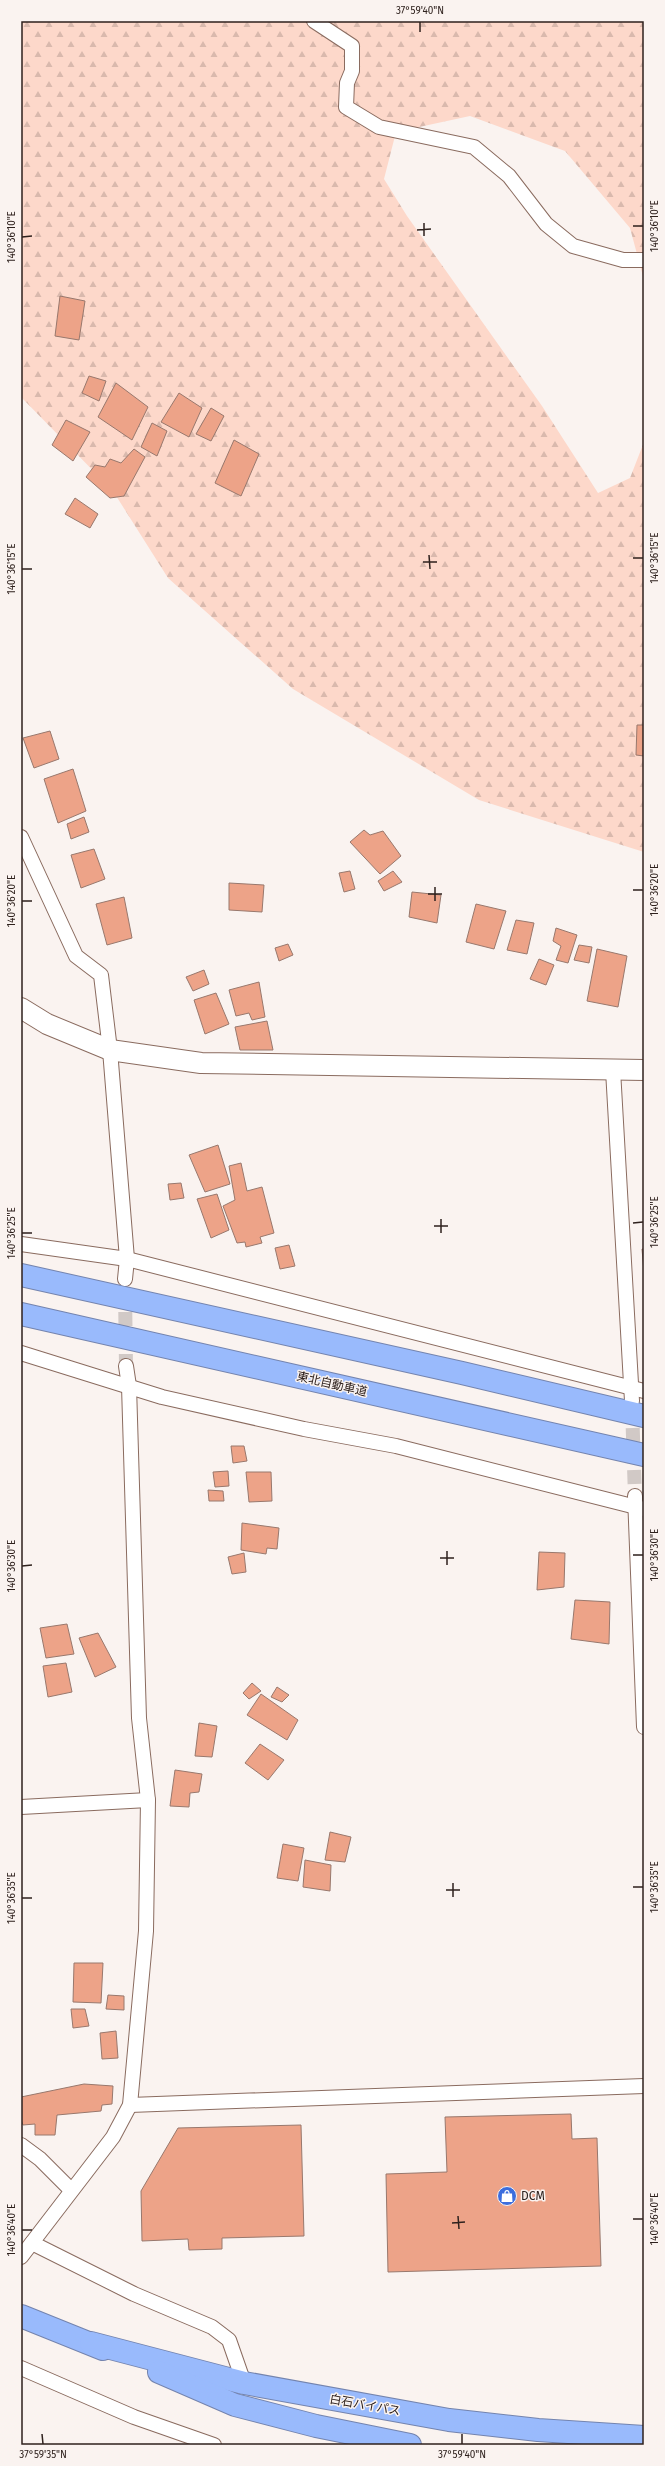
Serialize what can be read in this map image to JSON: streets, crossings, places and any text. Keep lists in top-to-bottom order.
{
  "streets": {
    "highway": ["東北自動車道", "白石バイパス"]
  },
  "places": {
    "shop": ["DCM"]
  },
  "coordinates": [
    "37°59'40\"N",
    "140°36'10\"E",
    "140°36'15\"E",
    "140°36'20\"E",
    "140°36'25\"E",
    "140°36'30\"E",
    "140°36'35\"E",
    "140°36'40\"E",
    "37°59'35\"N"
  ]
}
